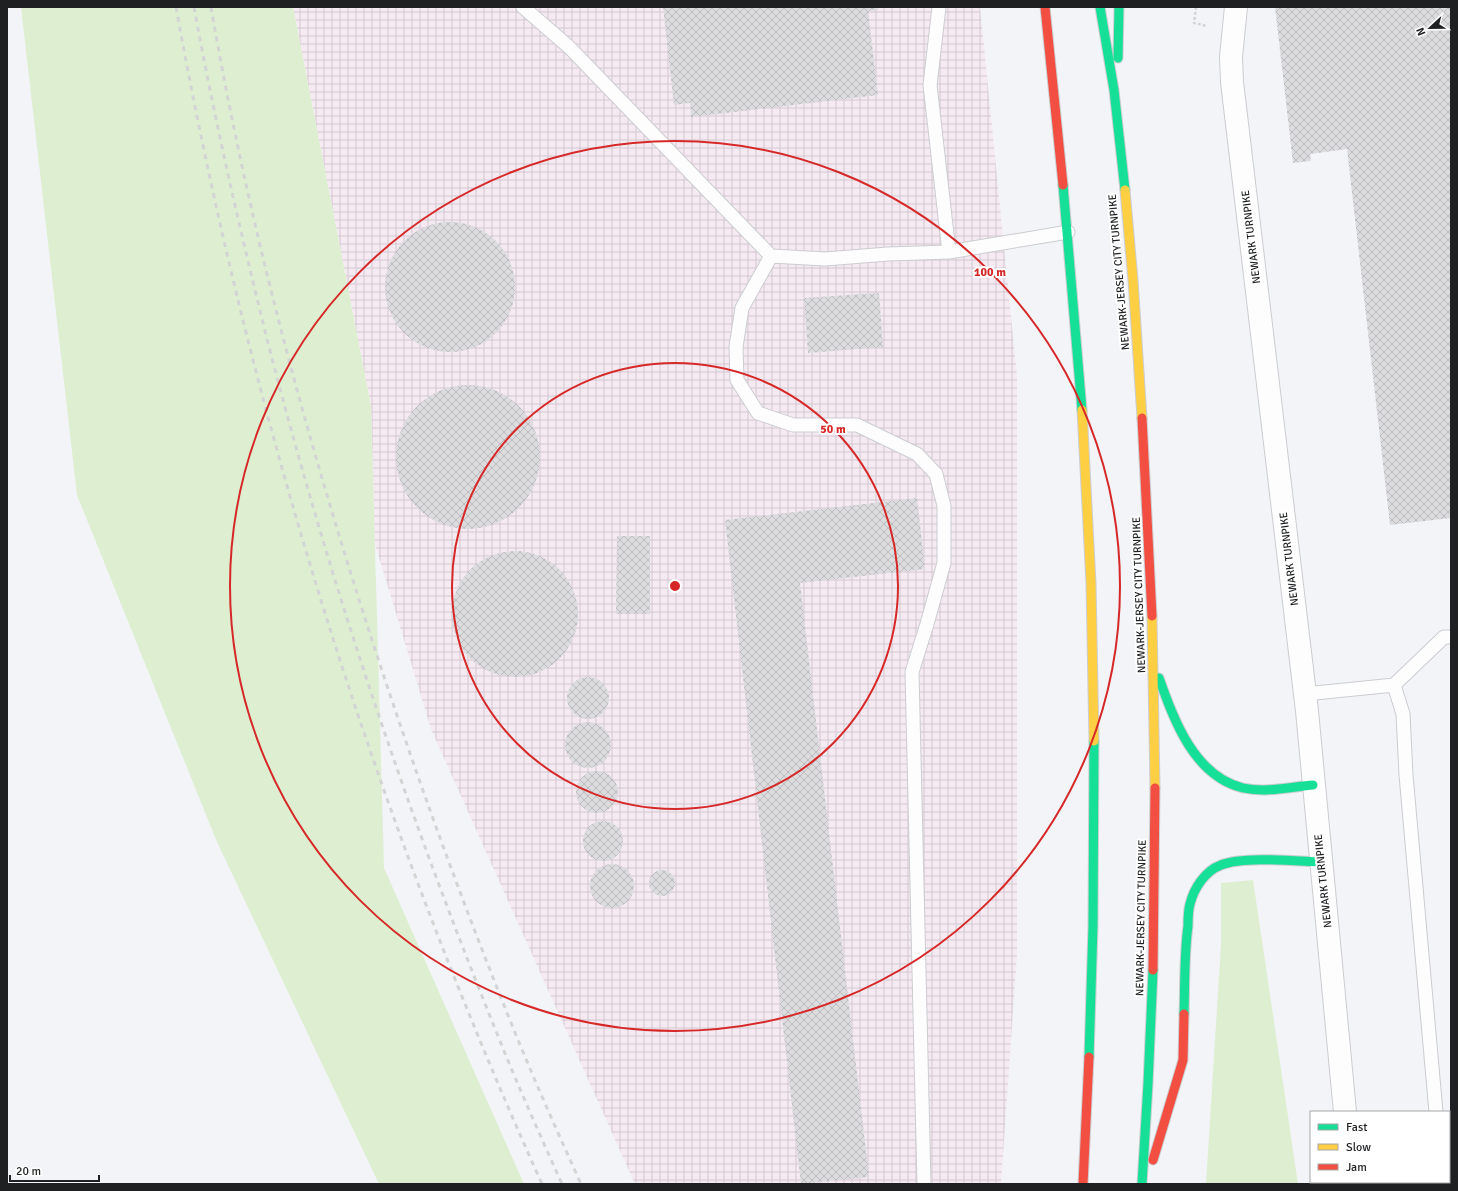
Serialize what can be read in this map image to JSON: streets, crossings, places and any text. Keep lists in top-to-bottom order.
{
  "streets": {
    "highway": ["NEWARK-JERSEY CITY TURNPIKE"],
    "street": ["NEWARK TURNPIKE"]
  },
  "legend": ["Fast", "Slow", "Jam"],
  "scale_bar": "20 m",
  "north": "left",
  "rings": ["100 m", "50 m"]
}
